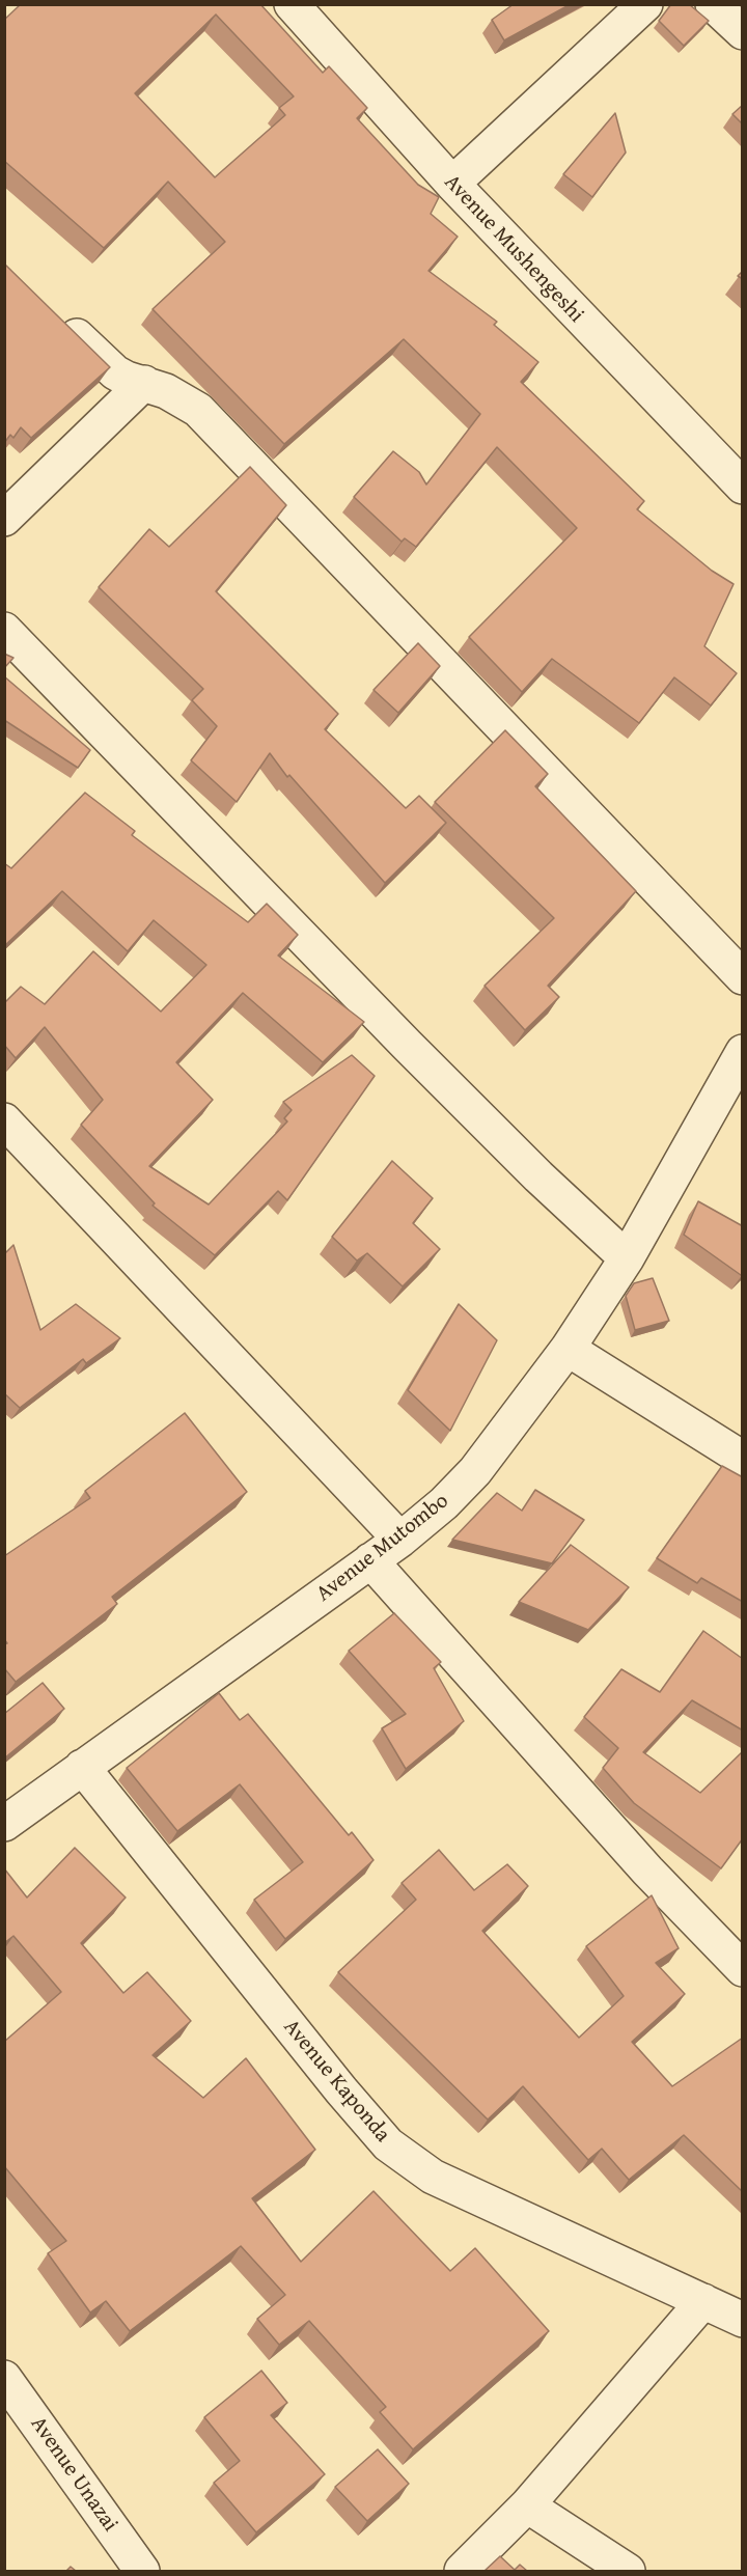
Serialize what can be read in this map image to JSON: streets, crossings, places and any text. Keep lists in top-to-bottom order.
{
  "streets": {
    "street": [
      "Avenue Mushengeshi",
      "Avenue Mutombo",
      "Avenue Kaponda",
      "Avenue Unazai"
    ]
  },
  "crossings": [
    ["Avenue Mutombo", "Avenue Kaponda"]
  ]
}
